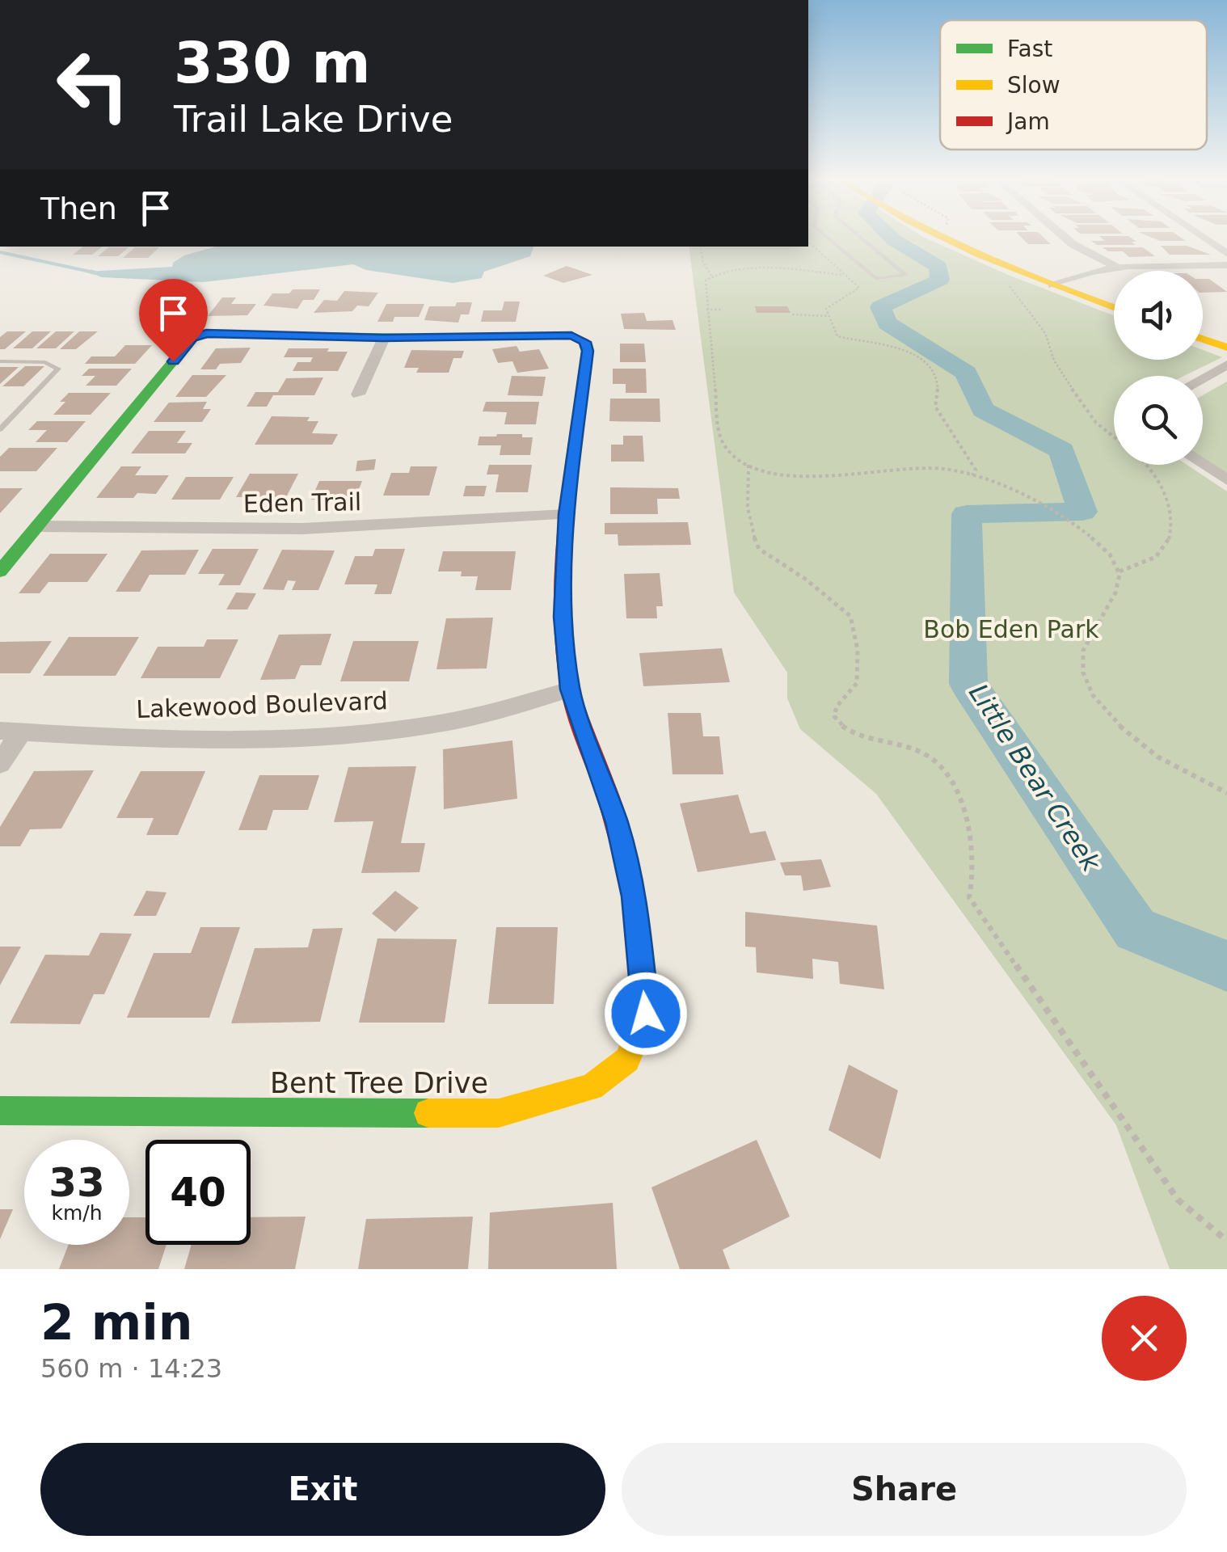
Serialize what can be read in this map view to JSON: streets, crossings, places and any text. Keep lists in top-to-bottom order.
{
  "streets": {
    "street": ["Eden Trail", "Lakewood Boulevard", "Bent Tree Drive"]
  },
  "crossings": [
    ["Eden Trail", "Bent Tree Drive"],
    ["Lakewood Boulevard", "Bent Tree Drive"]
  ],
  "water": ["Little Bear Creek"],
  "parks": ["Bob Eden Park"],
  "legend": ["Fast", "Slow", "Jam"],
  "page": {
    "turn": ["330 m", "Trail Lake Drive"],
    "then": "Then",
    "speed": "33 km/h",
    "limit": "40",
    "heading": ["2 min", "560 m · 14:23"],
    "buttons": ["Exit", "Share"]
  }
}
